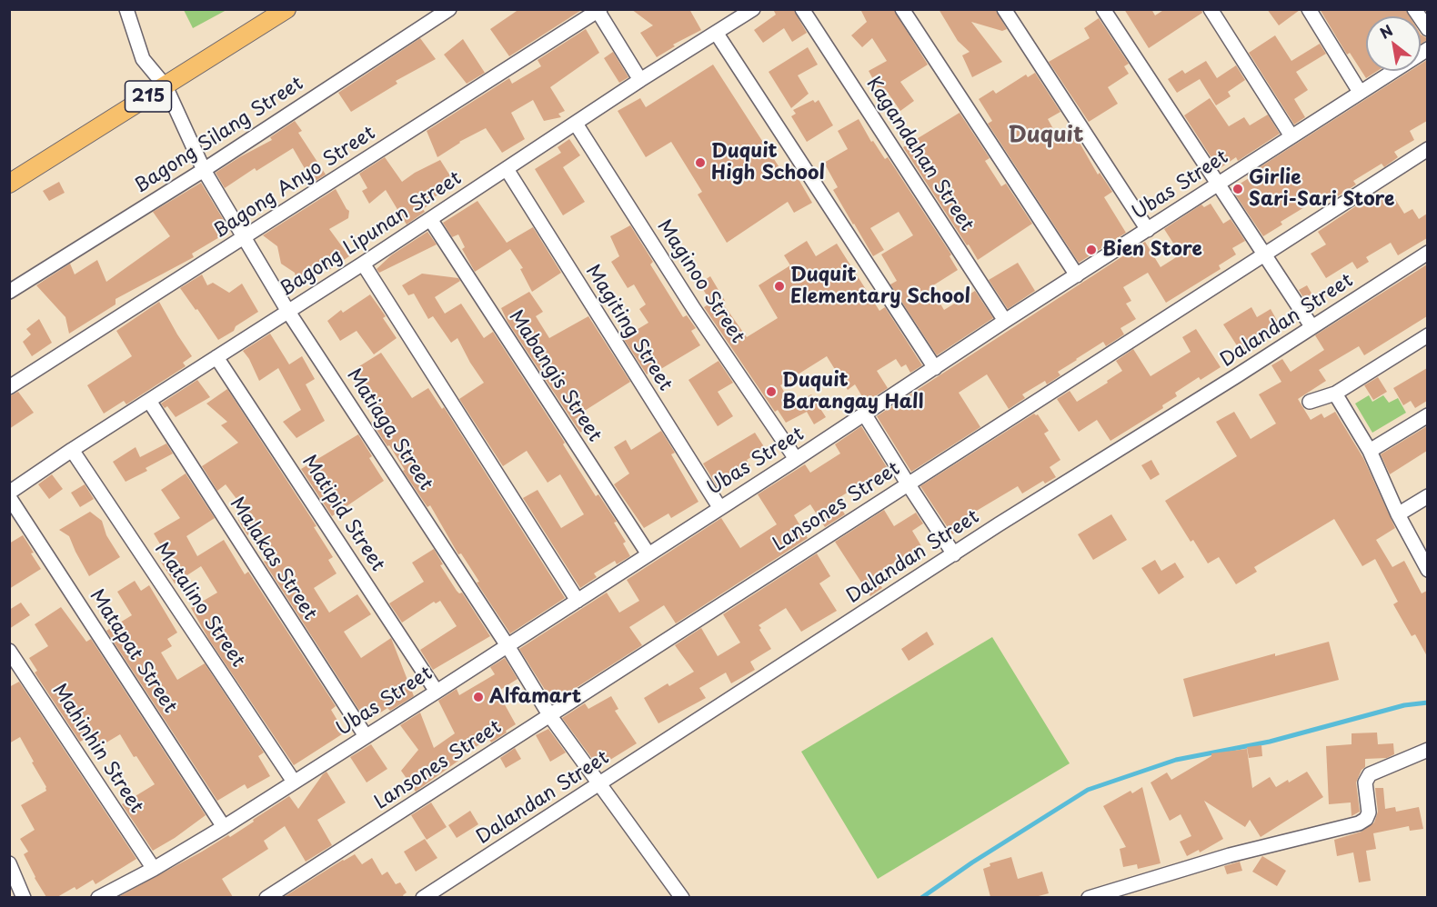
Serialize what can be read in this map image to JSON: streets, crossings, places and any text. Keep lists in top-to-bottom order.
{
  "streets": {
    "main road": ["215"],
    "street": [
      "Bagong Silang Street",
      "Kagandahan Street",
      "Bagong Anyo Street",
      "Ubas Street",
      "Bagong Lipunan Street",
      "Maginoo Street",
      "Dalandan Street",
      "Magiting Street",
      "Mabangis Street",
      "Matiaga Street",
      "Lansones Street",
      "Matipid Street",
      "Malakas Street",
      "Matalino Street",
      "Matapat Street",
      "Mahinhin Street"
    ]
  },
  "crossings": [
    ["215", "Matiaga Street"],
    ["Bagong Silang Street", "Matiaga Street"],
    ["Kagandahan Street", "Ubas Street"],
    ["Bagong Anyo Street", "Matiaga Street"],
    ["Ubas Street", "Maginoo Street"],
    ["Ubas Street", "Magiting Street"],
    ["Ubas Street", "Mabangis Street"],
    ["Ubas Street", "Matiaga Street"],
    ["Ubas Street", "Matipid Street"],
    ["Ubas Street", "Malakas Street"],
    ["Ubas Street", "Matalino Street"],
    ["Ubas Street", "Matapat Street"],
    ["Ubas Street", "Mahinhin Street"],
    ["Bagong Lipunan Street", "Maginoo Street"],
    ["Bagong Lipunan Street", "Magiting Street"],
    ["Bagong Lipunan Street", "Mabangis Street"],
    ["Bagong Lipunan Street", "Matiaga Street"],
    ["Bagong Lipunan Street", "Matipid Street"],
    ["Bagong Lipunan Street", "Malakas Street"],
    ["Bagong Lipunan Street", "Matalino Street"],
    ["Dalandan Street", "Matiaga Street"],
    ["Matiaga Street", "Lansones Street"]
  ],
  "districts": ["Duquit"],
  "places": [
    "Duquit High School",
    "Girlie Sari-Sari Store",
    "Bien Store",
    "Duquit Elementary School",
    "Duquit Barangay Hall",
    "Alfamart"
  ],
  "north": "top left"
}
